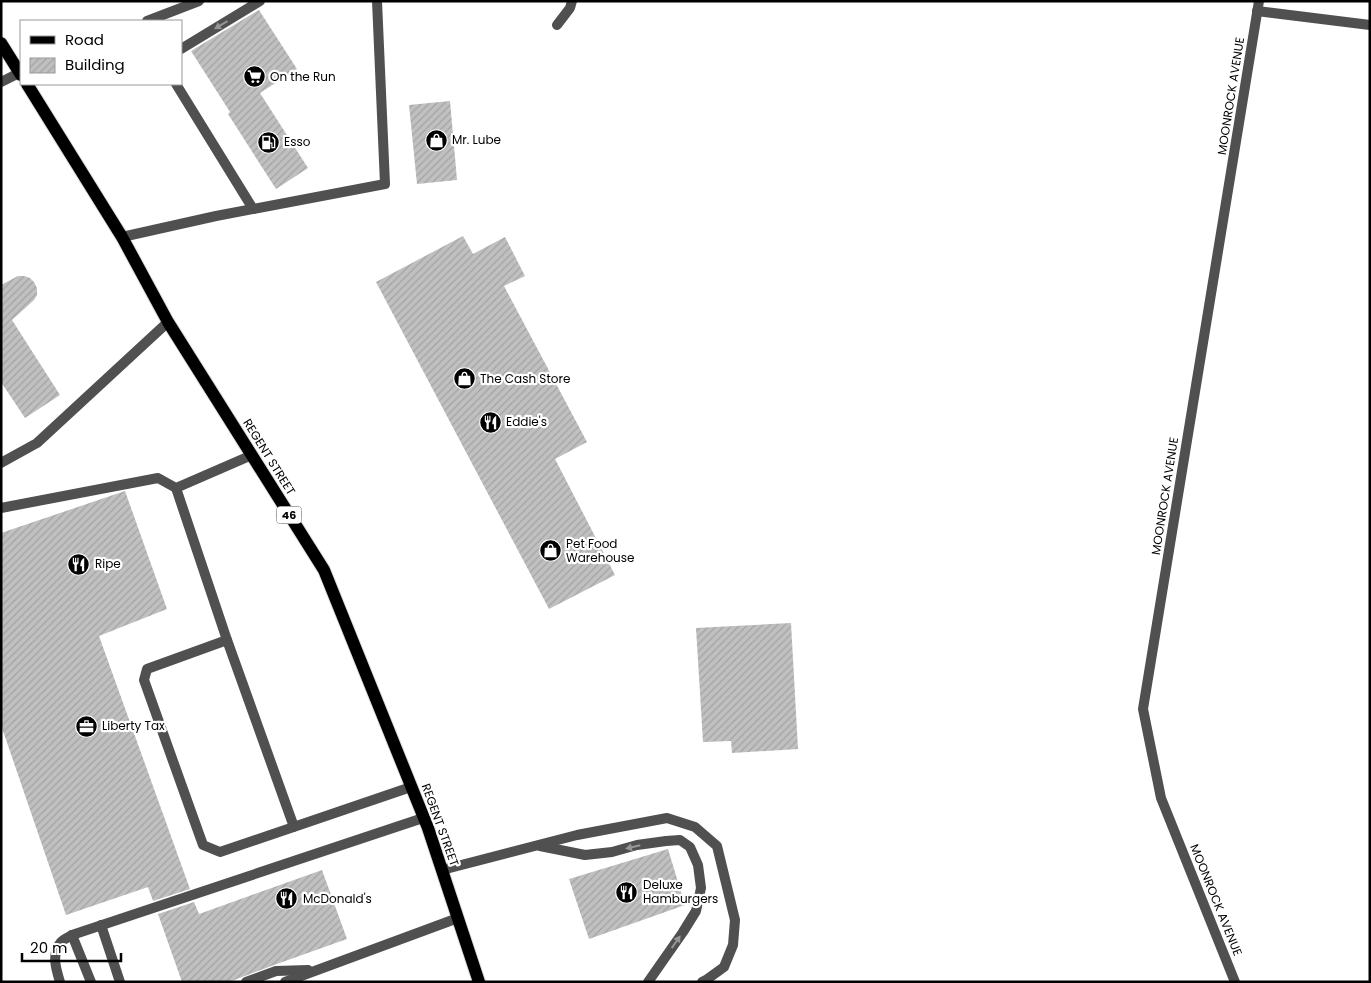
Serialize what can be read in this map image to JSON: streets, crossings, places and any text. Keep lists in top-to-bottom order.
{
  "streets": {
    "main road": ["REGENT STREET", "46"],
    "street": ["MOONROCK AVENUE"]
  },
  "places": {
    "supermarket": ["On the Run"],
    "shop": ["Mr. Lube", "The Cash Store", "Pet Food Warehouse"],
    "fuel station": ["Esso"],
    "restaurant": [
      "Eddie's",
      "Ripe",
      "Deluxe Hamburgers",
      "McDonald's"
    ],
    "office": ["Liberty Tax"]
  },
  "legend": ["Road", "Building"],
  "scale_bar": "20 m"
}
